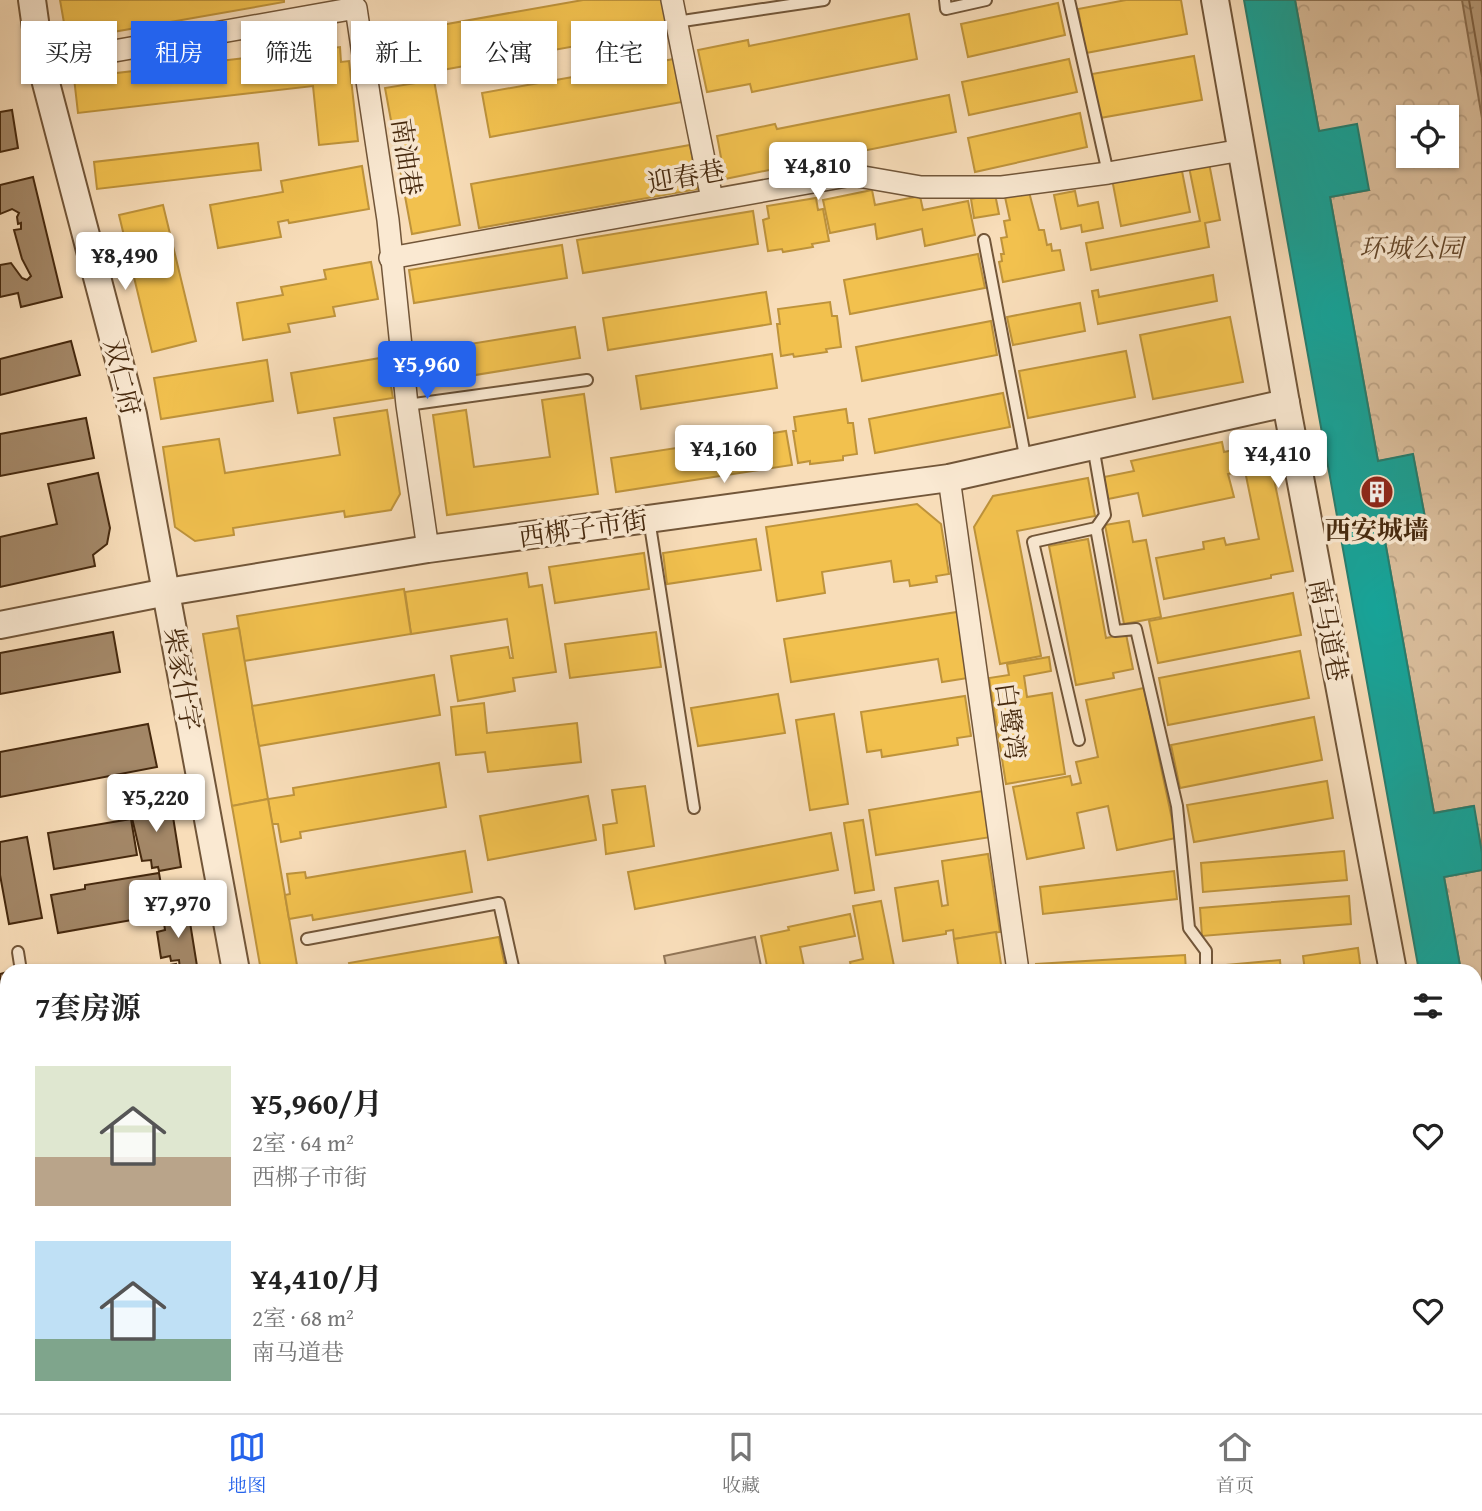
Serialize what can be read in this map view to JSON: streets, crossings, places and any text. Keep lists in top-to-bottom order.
{
  "streets": {
    "street": [
      "南油巷",
      "迎春巷",
      "双仁府",
      "西梆子市街",
      "南马道巷",
      "柴家什字",
      "白鹭湾"
    ]
  },
  "crossings": [
    ["南油巷", "迎春巷"],
    ["迎春巷", "南马道巷"],
    ["双仁府", "西梆子市街"],
    ["双仁府", "柴家什字"],
    ["西梆子市街", "南马道巷"],
    ["西梆子市街", "柴家什字"],
    ["西梆子市街", "白鹭湾"]
  ],
  "parks": ["环城公园"],
  "places": {
    "building": ["西安城墙"]
  },
  "page": {
    "chip": [
      "买房",
      "租房",
      "筛选",
      "新上",
      "公寓",
      "住宅"
    ],
    "price": [
      "¥4,810",
      "¥8,490",
      "¥5,960",
      "¥4,160",
      "¥4,410",
      "¥5,220",
      "¥7,970"
    ],
    "heading": "7套房源",
    "list": [
      {
        "name": "¥5,960/月",
        "note": "2室 · 64 m² · 西梆子市街"
      },
      {
        "name": "¥4,410/月",
        "note": "2室 · 68 m² · 南马道巷"
      }
    ],
    "tabs": ["地图", "收藏", "首页"]
  }
}
